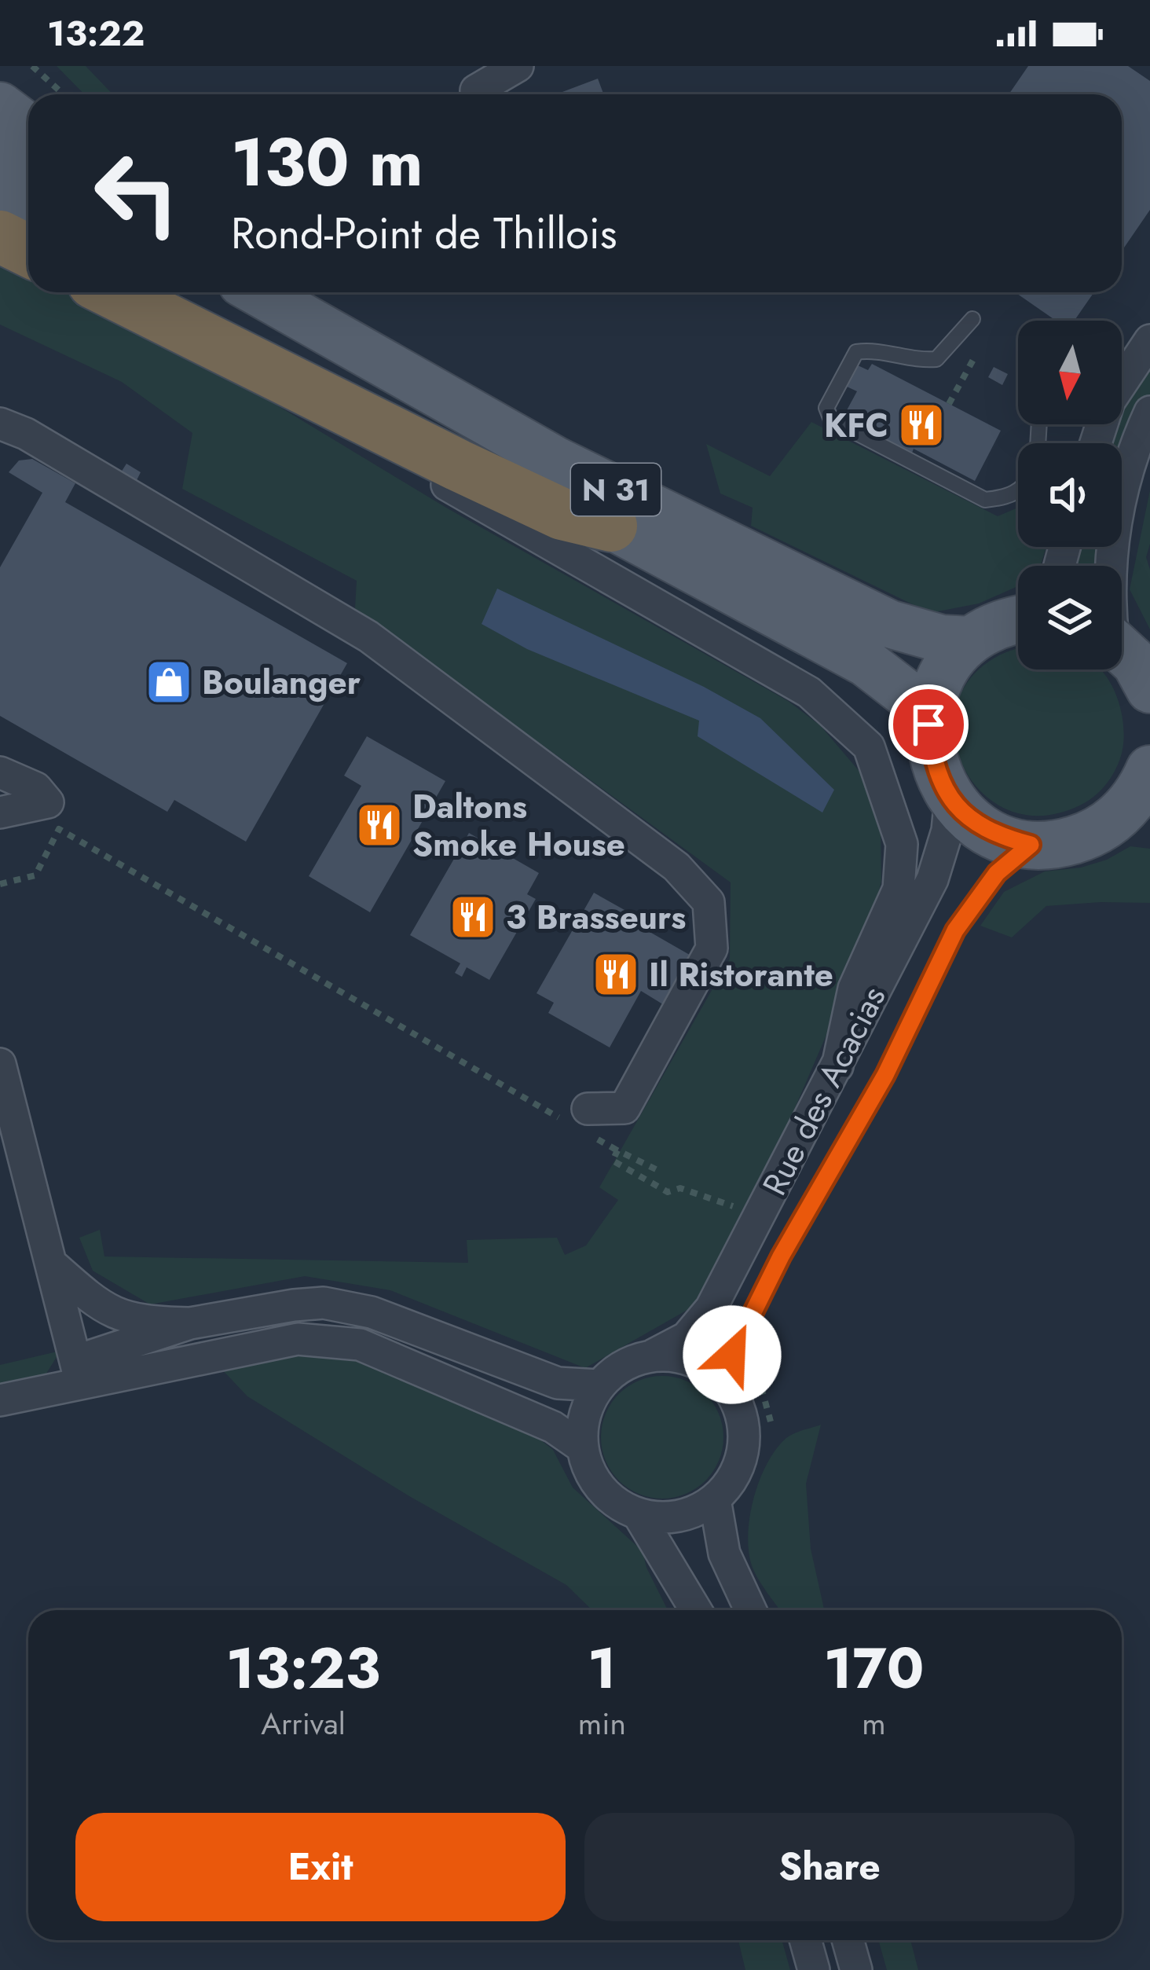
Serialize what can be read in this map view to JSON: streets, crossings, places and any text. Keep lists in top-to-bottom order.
{
  "streets": {
    "main road": ["N 31"],
    "street": ["Rue des Acacias"]
  },
  "places": {
    "restaurant": [
      "KFC",
      "Daltons Smoke House",
      "3 Brasseurs",
      "Il Ristorante"
    ],
    "shop": ["Boulanger"]
  },
  "north": "bottom",
  "page": {
    "status": "13:22",
    "turn": ["130 m", "Rond-Point de Thillois"],
    "eta": [
      "13:23",
      "Arrival",
      "1",
      "min",
      "170",
      "m"
    ],
    "buttons": ["Exit", "Share"]
  }
}
